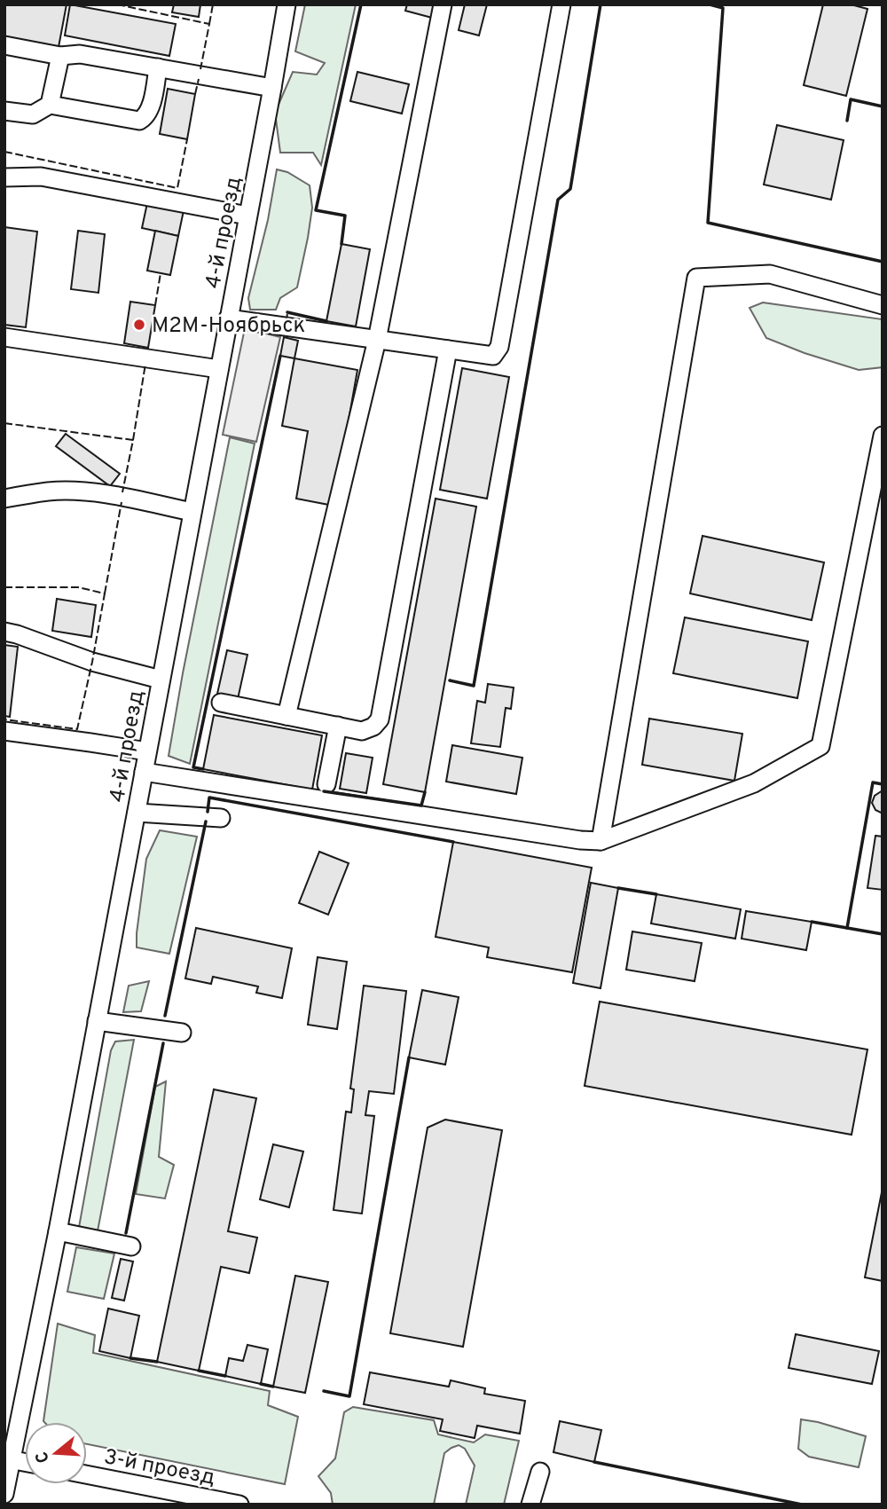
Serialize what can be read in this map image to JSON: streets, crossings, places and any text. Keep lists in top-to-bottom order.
{
  "streets": {
    "street": ["4-й проезд", "3-й проезд"]
  },
  "places": ["М2М-Ноябрьск"],
  "north": "left"
}
